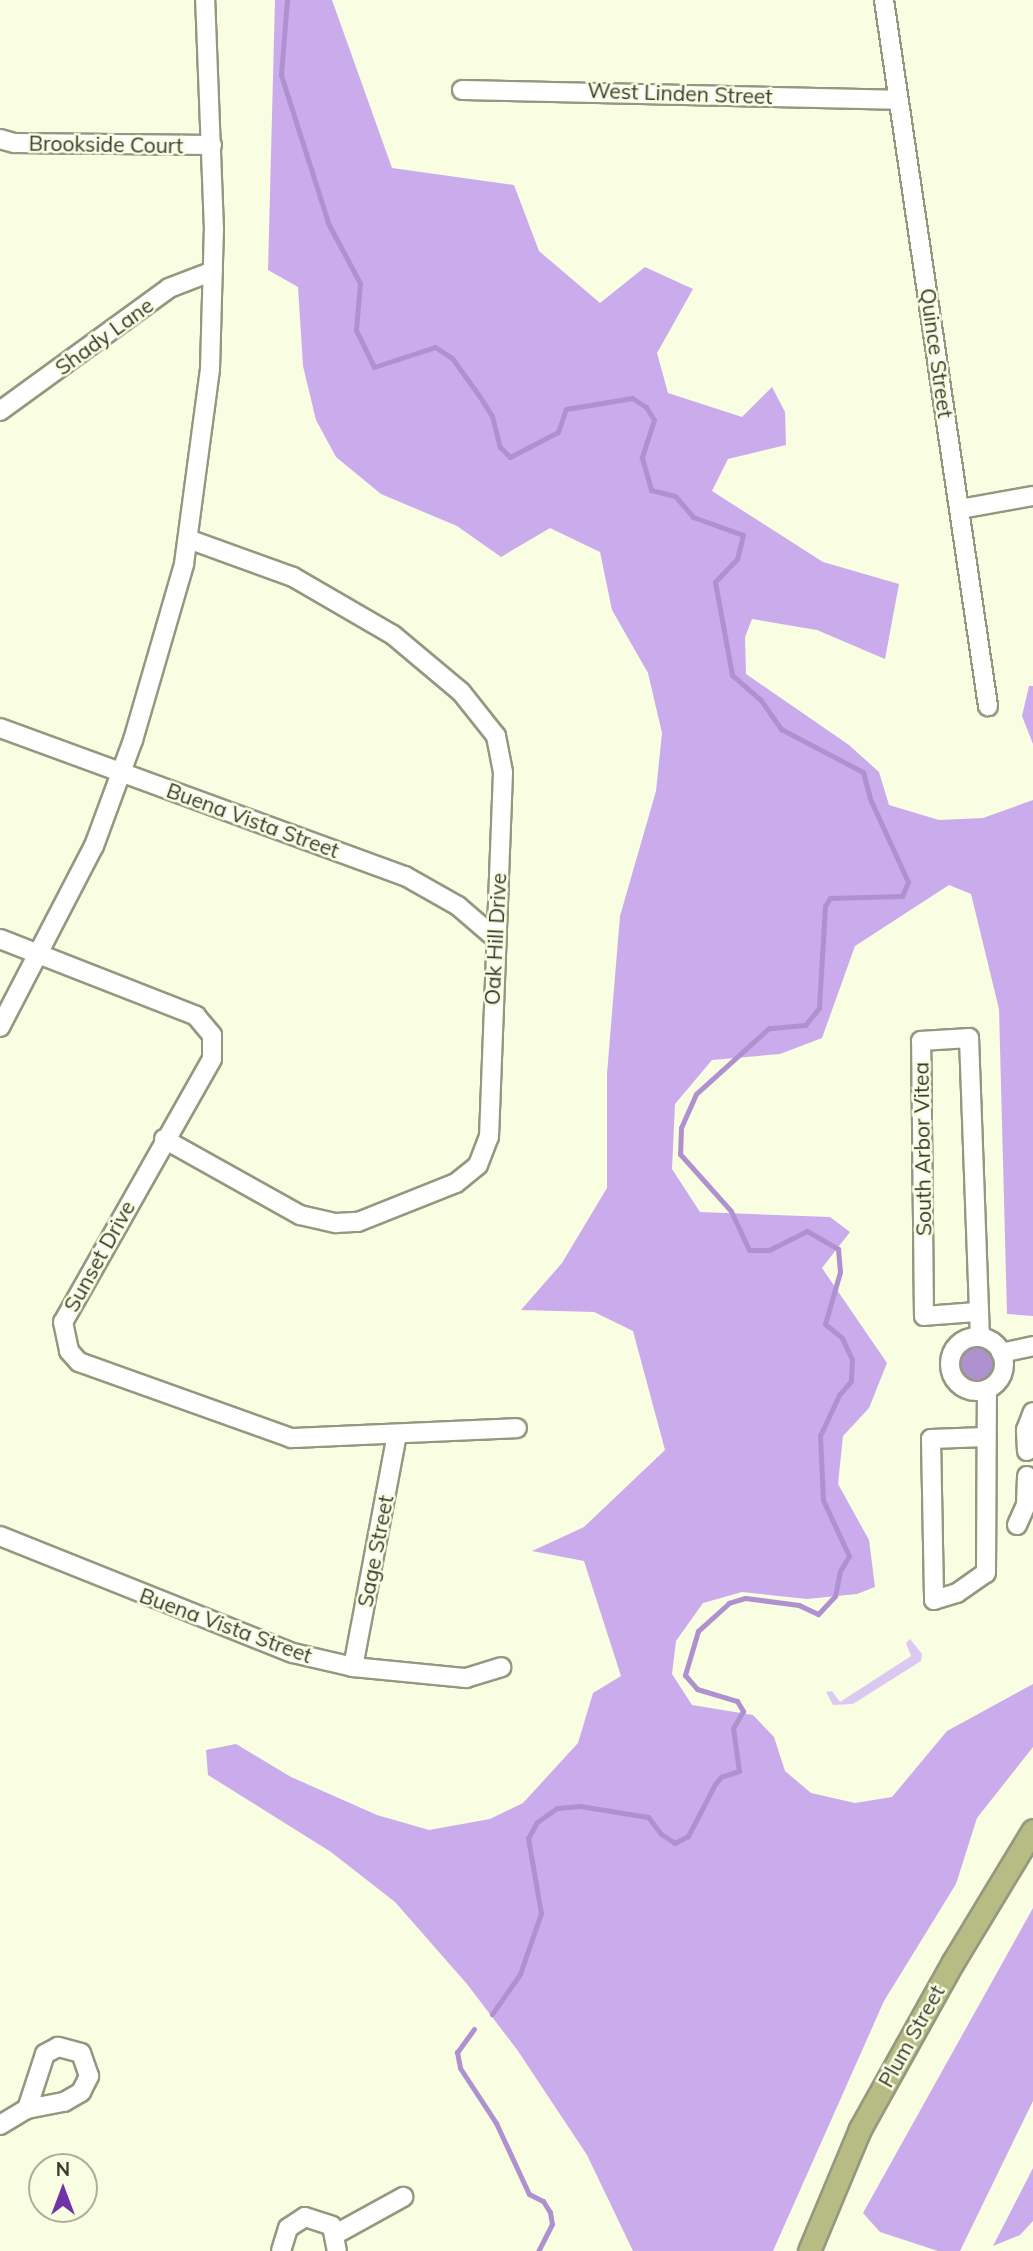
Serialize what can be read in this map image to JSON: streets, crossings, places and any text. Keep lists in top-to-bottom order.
{
  "streets": {
    "main road": ["Plum Street"],
    "street": [
      "West Linden Street",
      "Brookside Court",
      "Shady Lane",
      "Quince Street",
      "Buena Vista Street",
      "Oak Hill Drive",
      "South Arbor Vitea",
      "Sunset Drive",
      "Sage Street"
    ]
  },
  "crossings": [
    ["West Linden Street", "Quince Street"],
    ["Buena Vista Street", "Oak Hill Drive"],
    ["Buena Vista Street", "Sage Street"],
    ["Oak Hill Drive", "Sunset Drive"],
    ["Sunset Drive", "Sage Street"]
  ],
  "north": "top"
}
